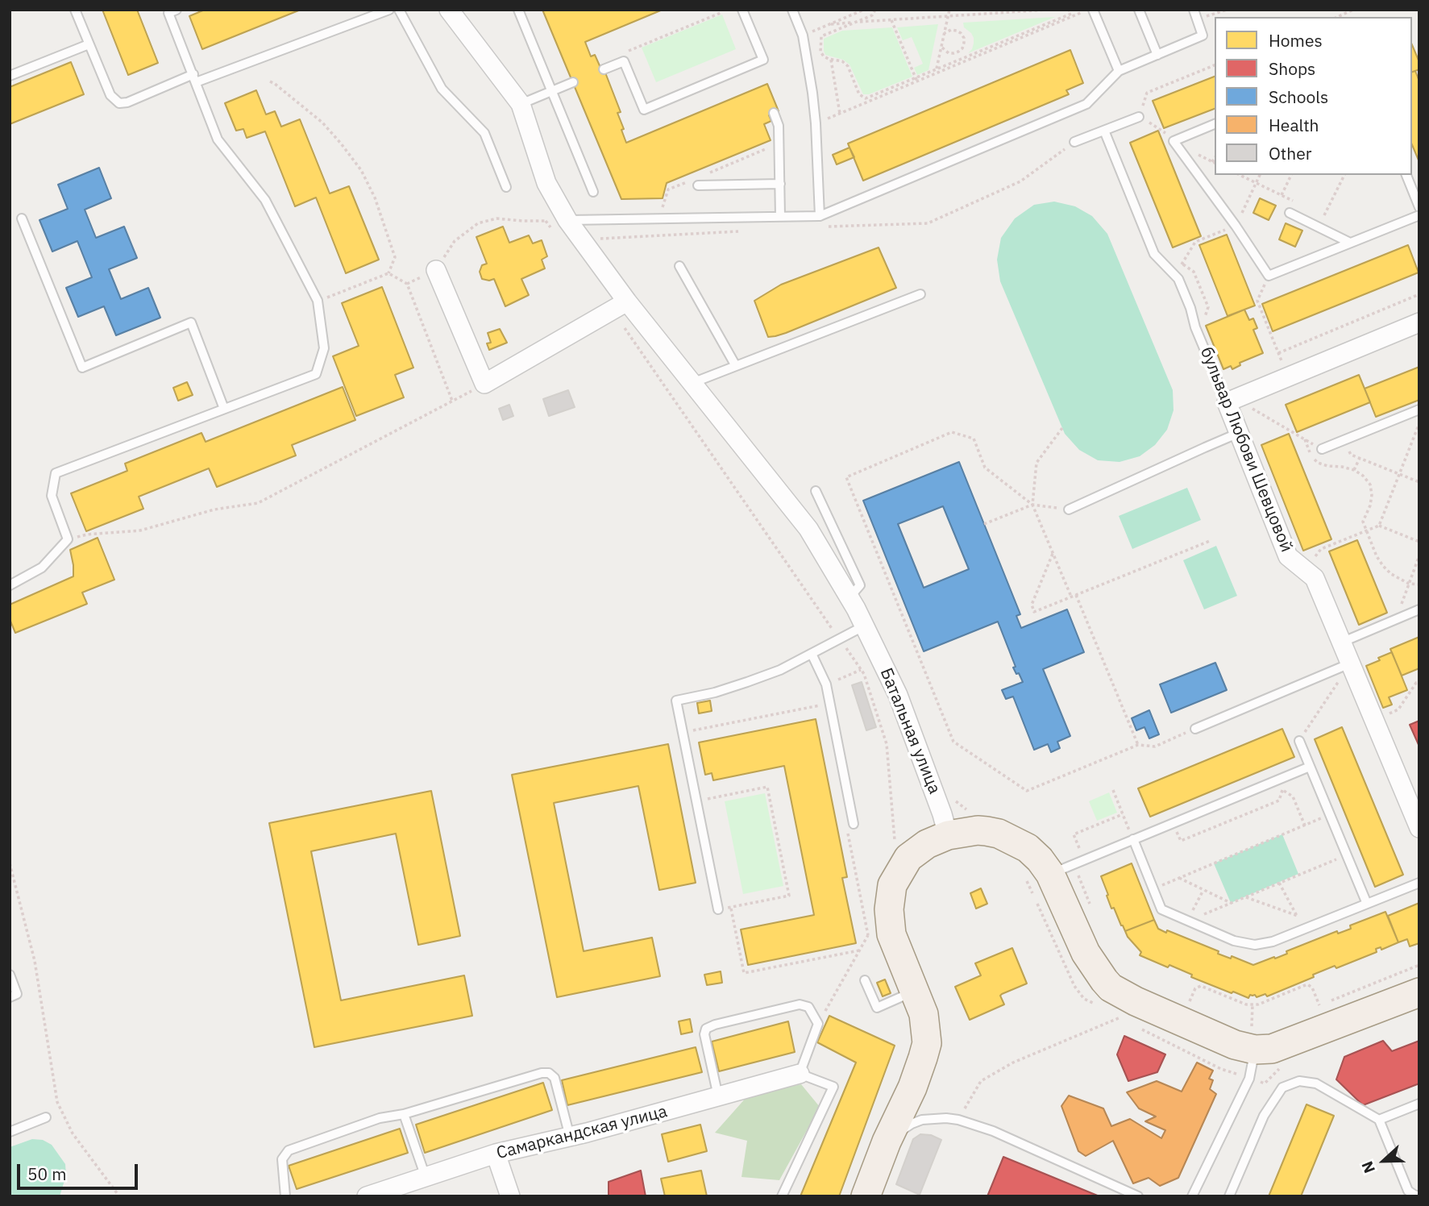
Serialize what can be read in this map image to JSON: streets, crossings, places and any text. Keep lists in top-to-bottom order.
{
  "streets": {
    "street": ["бульвар Любови Шевцовой", "Батальная улица", "Самаркандская улица"]
  },
  "legend": [
    "Homes",
    "Shops",
    "Schools",
    "Health",
    "Other"
  ],
  "scale_bar": "50 m",
  "north": "left"
}
